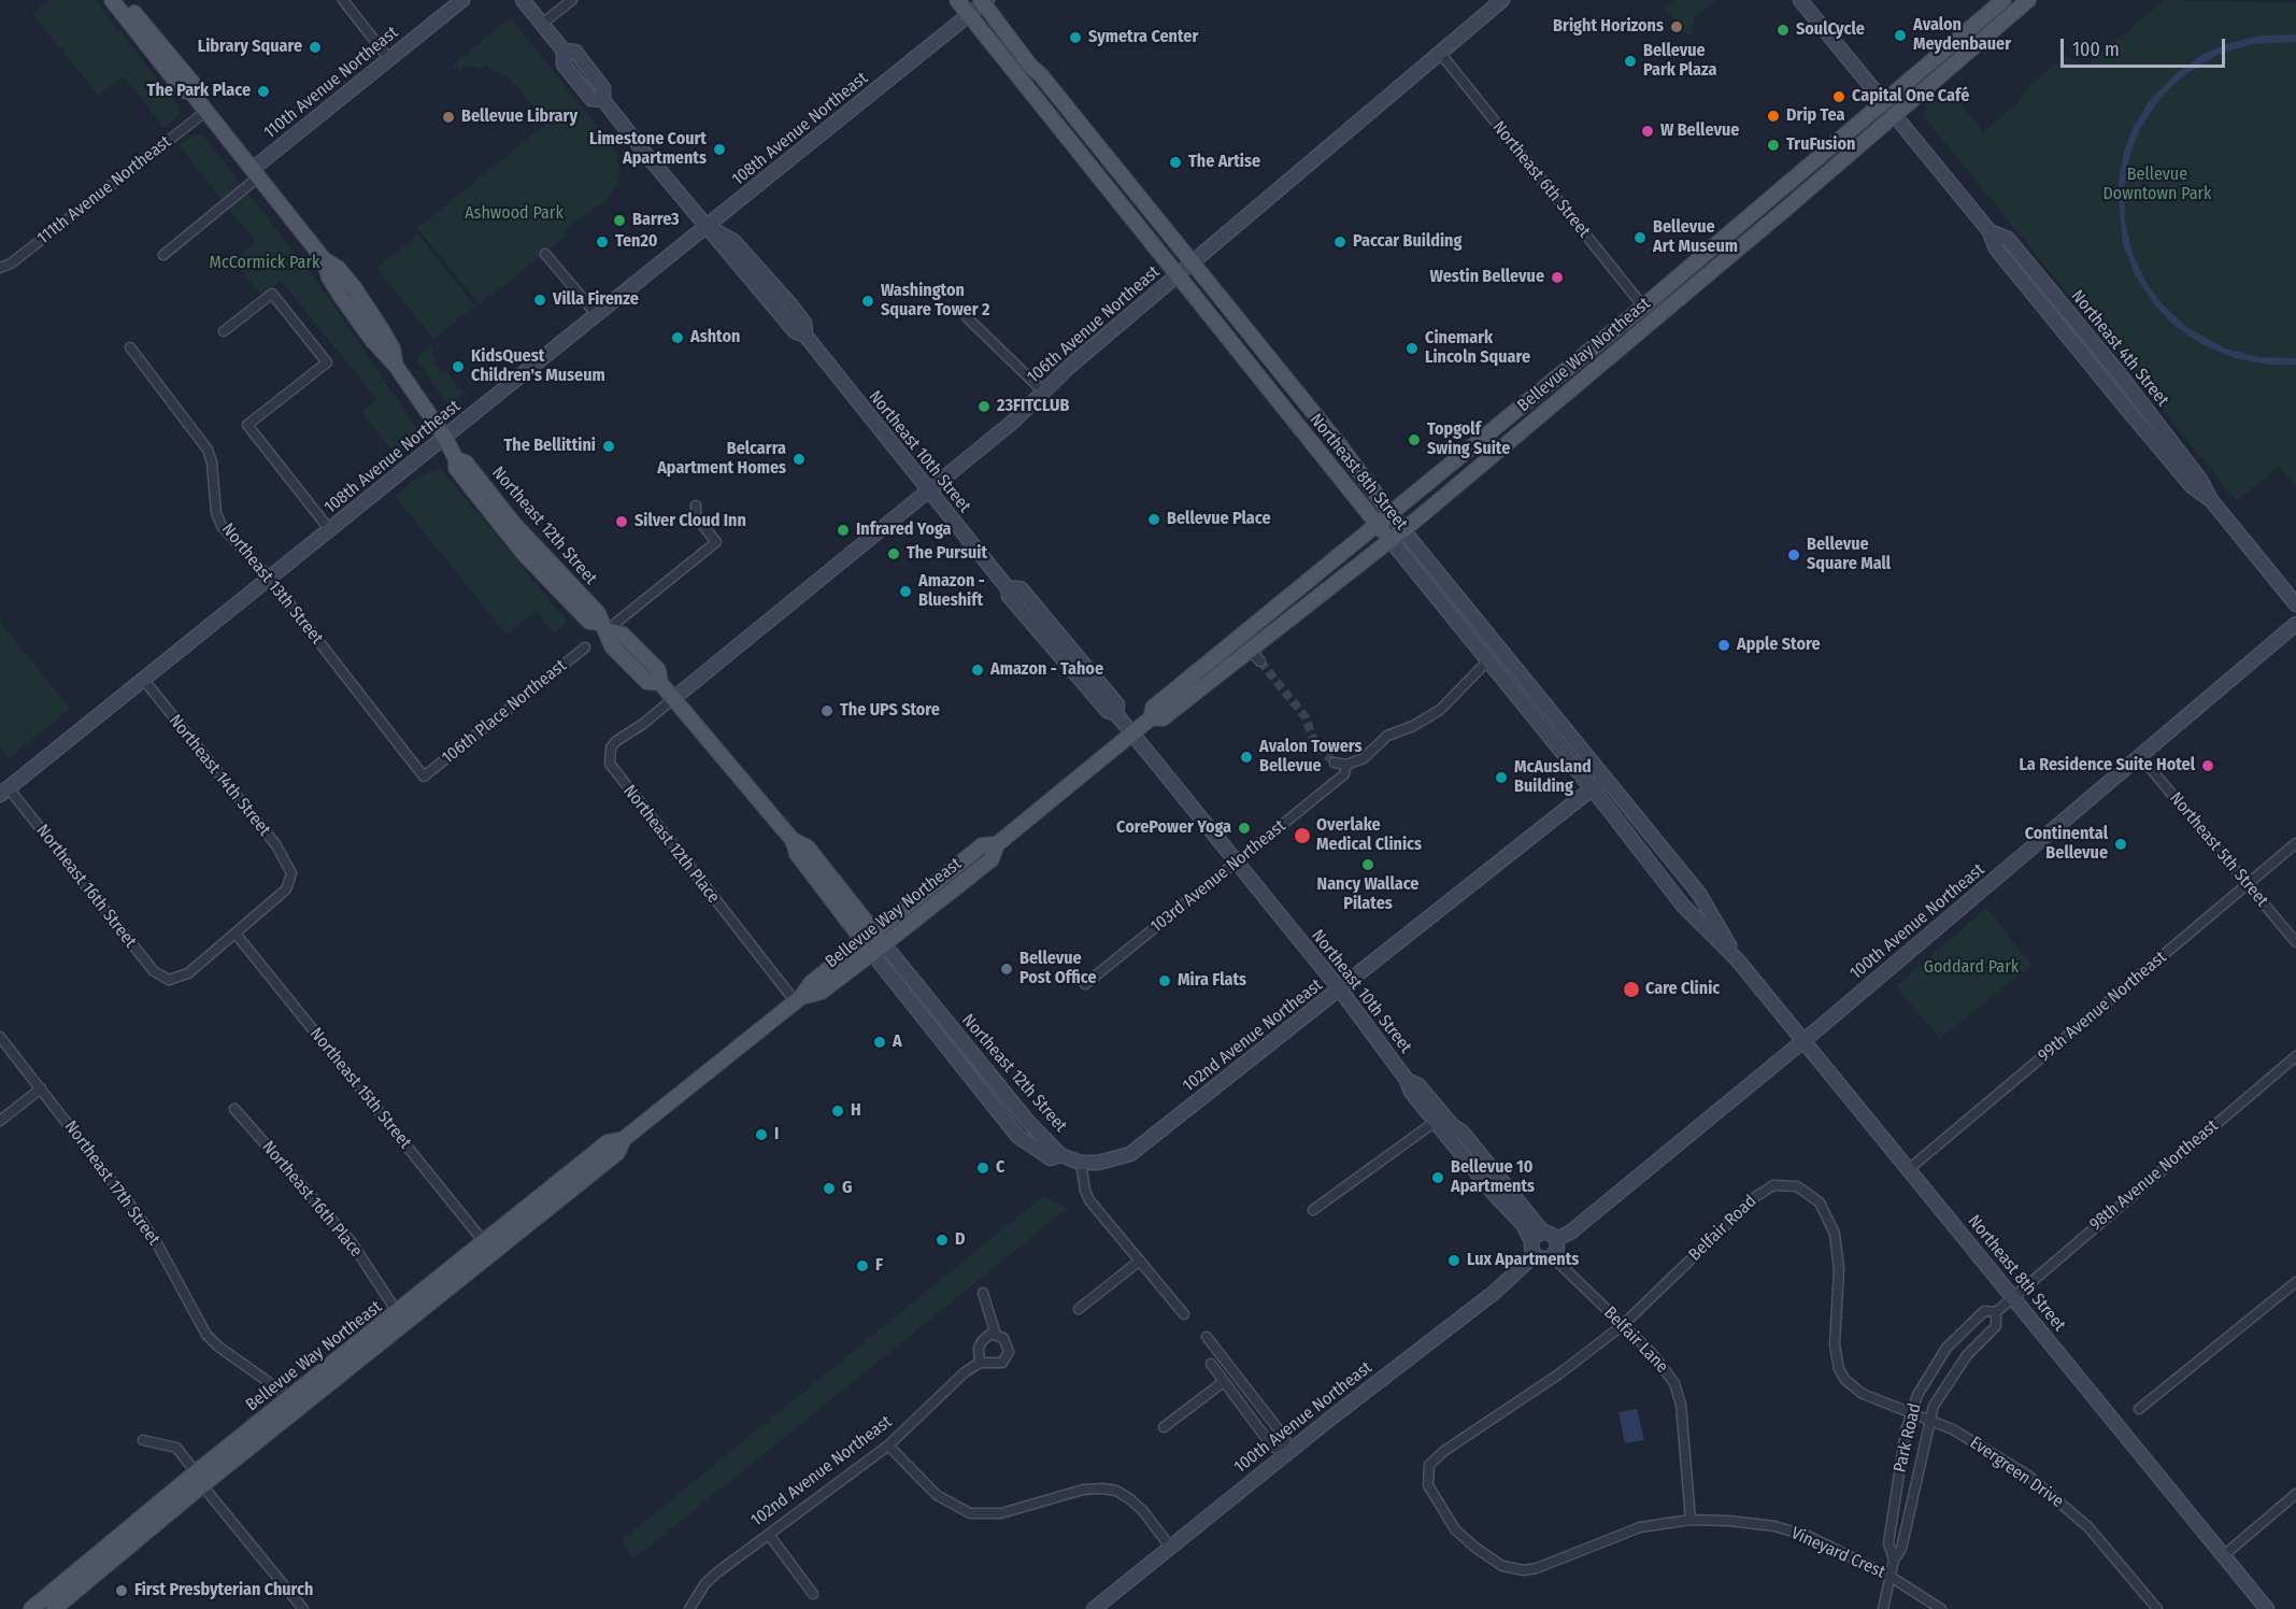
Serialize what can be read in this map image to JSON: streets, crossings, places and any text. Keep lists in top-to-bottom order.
{
  "streets": {
    "main road": [
      "110th Avenue Northeast",
      "108th Avenue Northeast",
      "106th Avenue Northeast",
      "Northeast 4th Street",
      "Bellevue Way Northeast",
      "Northeast 10th Street",
      "Northeast 8th Street",
      "Northeast 12th Street",
      "100th Avenue Northeast",
      "102nd Avenue Northeast"
    ],
    "street": [
      "Northeast 6th Street",
      "111th Avenue Northeast",
      "Northeast 13th Street",
      "106th Place Northeast",
      "Northeast 14th Street",
      "Northeast 12th Place",
      "Northeast 5th Street",
      "103rd Avenue Northeast",
      "Northeast 16th Street",
      "99th Avenue Northeast",
      "Northeast 15th Street",
      "98th Avenue Northeast",
      "Northeast 17th Street",
      "Northeast 16th Place",
      "Belfair Road",
      "Belfair Lane",
      "Park Road",
      "Evergreen Drive",
      "Vineyard Crest"
    ]
  },
  "crossings": [
    ["110th Avenue Northeast", "Northeast 12th Street"],
    ["108th Avenue Northeast", "Northeast 10th Street"],
    ["108th Avenue Northeast", "Northeast 8th Street"],
    ["108th Avenue Northeast", "Northeast 12th Street"],
    ["108th Avenue Northeast", "Northeast 13th Street"],
    ["108th Avenue Northeast", "Northeast 14th Street"],
    ["108th Avenue Northeast", "Northeast 16th Street"],
    ["Northeast 6th Street", "106th Avenue Northeast"],
    ["Northeast 6th Street", "Bellevue Way Northeast"],
    ["111th Avenue Northeast", "Northeast 12th Street"],
    ["106th Avenue Northeast", "Northeast 10th Street"],
    ["106th Avenue Northeast", "Northeast 8th Street"],
    ["106th Avenue Northeast", "Northeast 12th Street"],
    ["106th Avenue Northeast", "Northeast 12th Place"],
    ["Northeast 4th Street", "Bellevue Way Northeast"],
    ["Bellevue Way Northeast", "Northeast 10th Street"],
    ["Bellevue Way Northeast", "Northeast 8th Street"],
    ["Bellevue Way Northeast", "Northeast 12th Street"],
    ["Bellevue Way Northeast", "Northeast 12th Place"],
    ["Bellevue Way Northeast", "Northeast 15th Street"],
    ["Bellevue Way Northeast", "Northeast 17th Street"],
    ["Bellevue Way Northeast", "Northeast 16th Place"],
    ["Northeast 10th Street", "103rd Avenue Northeast"],
    ["Northeast 10th Street", "100th Avenue Northeast"],
    ["Northeast 10th Street", "102nd Avenue Northeast"],
    ["Northeast 10th Street", "Belfair Lane"],
    ["Northeast 8th Street", "100th Avenue Northeast"],
    ["Northeast 8th Street", "99th Avenue Northeast"],
    ["Northeast 8th Street", "102nd Avenue Northeast"],
    ["Northeast 8th Street", "98th Avenue Northeast"],
    ["Northeast 8th Street", "Park Road"],
    ["Northeast 12th Street", "Northeast 12th Place"],
    ["Northeast 12th Street", "102nd Avenue Northeast"],
    ["Northeast 13th Street", "106th Place Northeast"],
    ["Northeast 14th Street", "Northeast 16th Street"],
    ["Northeast 14th Street", "Northeast 15th Street"],
    ["Northeast 5th Street", "100th Avenue Northeast"],
    ["Northeast 5th Street", "99th Avenue Northeast"],
    ["Northeast 16th Street", "Northeast 15th Street"],
    ["100th Avenue Northeast", "Belfair Lane"],
    ["98th Avenue Northeast", "Park Road"],
    ["Belfair Road", "Belfair Lane"],
    ["Belfair Road", "Park Road"],
    ["Belfair Road", "Evergreen Drive"],
    ["Belfair Road", "Vineyard Crest"],
    ["Belfair Lane", "Vineyard Crest"],
    ["Park Road", "Evergreen Drive"],
    ["Park Road", "Vineyard Crest"]
  ],
  "parks": [
    "Bellevue Downtown Park",
    "Ashwood Park",
    "McCormick Park",
    "Goddard Park"
  ],
  "places": [
    "Bright Horizons",
    "SoulCycle",
    "Avalon Meydenbauer",
    "Symetra Center",
    "Library Square",
    "Bellevue Park Plaza",
    "The Park Place",
    "Capital One Café",
    "Drip Tea",
    "Bellevue Library",
    "W Bellevue",
    "TruFusion",
    "Limestone Court Apartments",
    "The Artise",
    "Barre3",
    "Bellevue Art Museum",
    "Ten20",
    "Paccar Building",
    "Westin Bellevue",
    "Villa Firenze",
    "Washington Square Tower 2",
    "Ashton",
    "Cinemark Lincoln Square",
    "KidsQuest Children's Museum",
    "23FITCLUB",
    "Topgolf Swing Suite",
    "The Bellittini",
    "Belcarra Apartment Homes",
    "Bellevue Place",
    "Silver Cloud Inn",
    "Infrared Yoga",
    "The Pursuit",
    "Bellevue Square Mall",
    "Amazon - Blueshift",
    "Apple Store",
    "Amazon - Tahoe",
    "The UPS Store",
    "Avalon Towers Bellevue",
    "La Residence Suite Hotel",
    "McAusland Building",
    "CorePower Yoga",
    "Overlake Medical Clinics",
    "Continental Bellevue",
    "Nancy Wallace Pilates",
    "Bellevue Post Office",
    "Mira Flats",
    "Care Clinic",
    "A",
    "H",
    "I",
    "C",
    "Bellevue 10 Apartments",
    "G",
    "D",
    "Lux Apartments",
    "F",
    "First Presbyterian Church"
  ],
  "scale_bar": "100 m"
}
